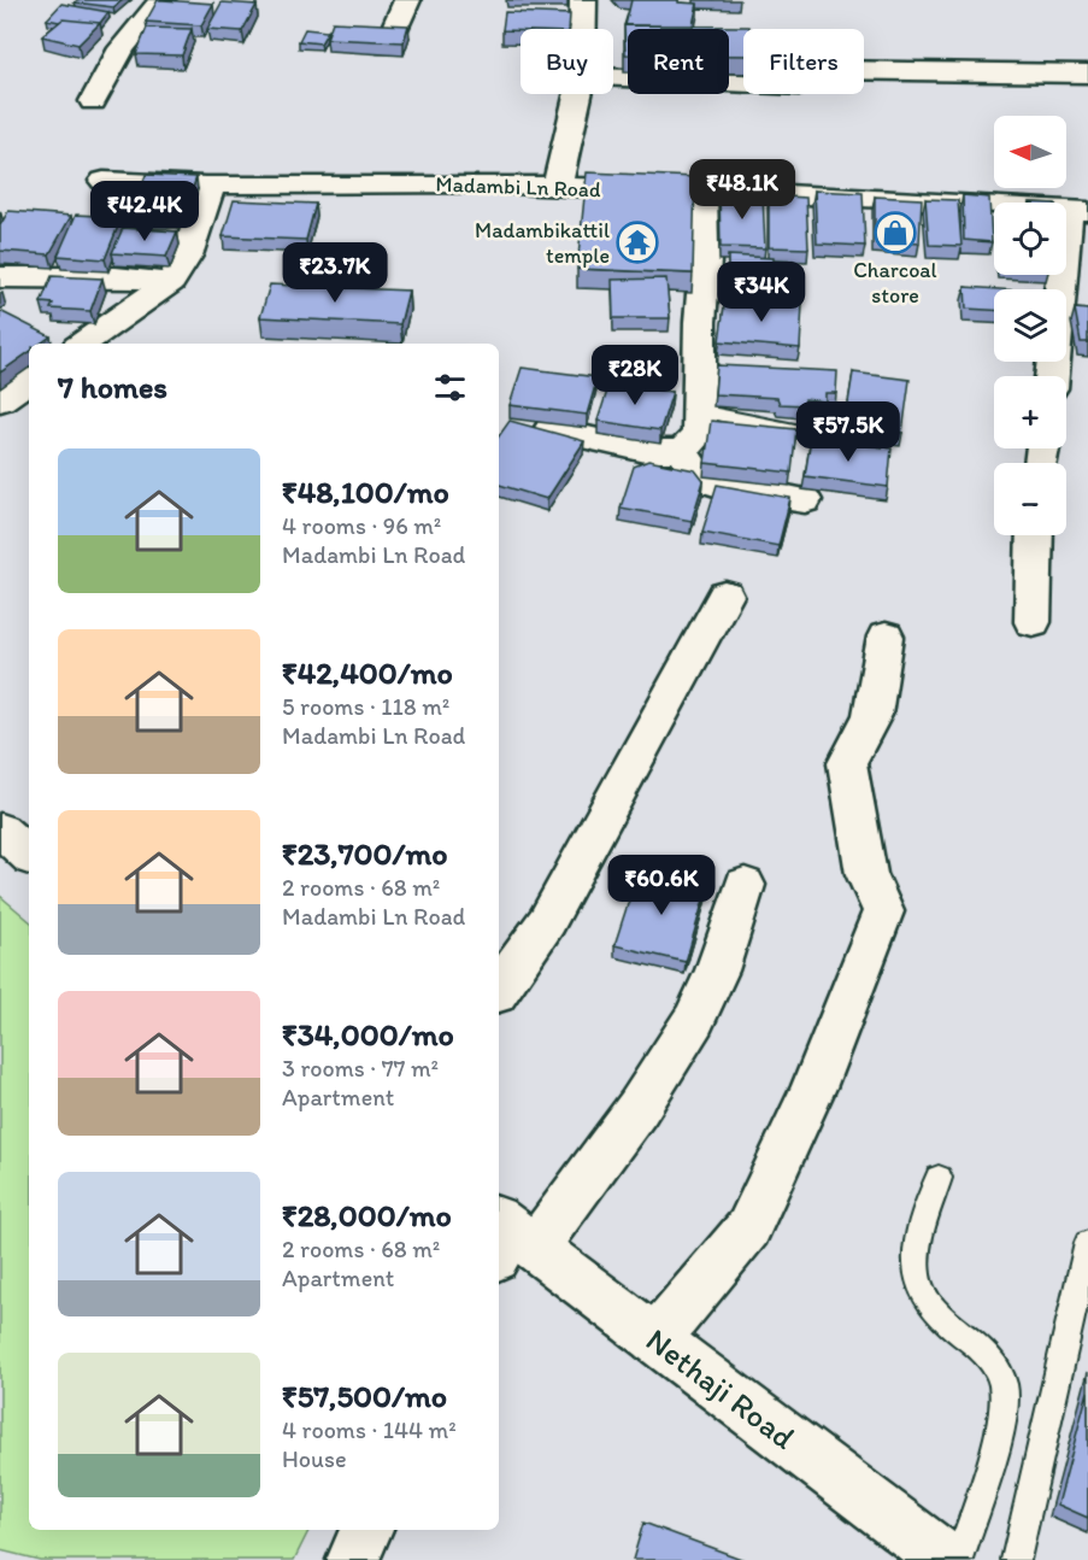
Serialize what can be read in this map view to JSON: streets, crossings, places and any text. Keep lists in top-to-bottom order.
{
  "streets": {
    "street": ["Madambi Ln Road", "Nethaji Road"]
  },
  "places": {
    "shop": ["Charcoal store"],
    "temple": ["Madambikattil temple"]
  },
  "north": "left",
  "page": {
    "chip": ["Buy", "Rent", "Filters"],
    "map_buttons": ["+", "−"],
    "price": [
      "₹48.1K",
      "₹42.4K",
      "₹23.7K",
      "₹34K",
      "₹28K",
      "₹57.5K",
      "₹60.6K"
    ],
    "heading": "7 homes",
    "list": [
      {
        "name": "₹48,100/mo",
        "note": "4 rooms · 96 m² · Madambi Ln Road"
      },
      {
        "name": "₹42,400/mo",
        "note": "5 rooms · 118 m² · Madambi Ln Road"
      },
      {
        "name": "₹23,700/mo",
        "note": "2 rooms · 68 m² · Madambi Ln Road"
      },
      {
        "name": "₹34,000/mo",
        "note": "3 rooms · 77 m² · Apartment"
      },
      {
        "name": "₹28,000/mo",
        "note": "2 rooms · 68 m² · Apartment"
      },
      {
        "name": "₹57,500/mo",
        "note": "4 rooms · 144 m² · House"
      }
    ]
  }
}
